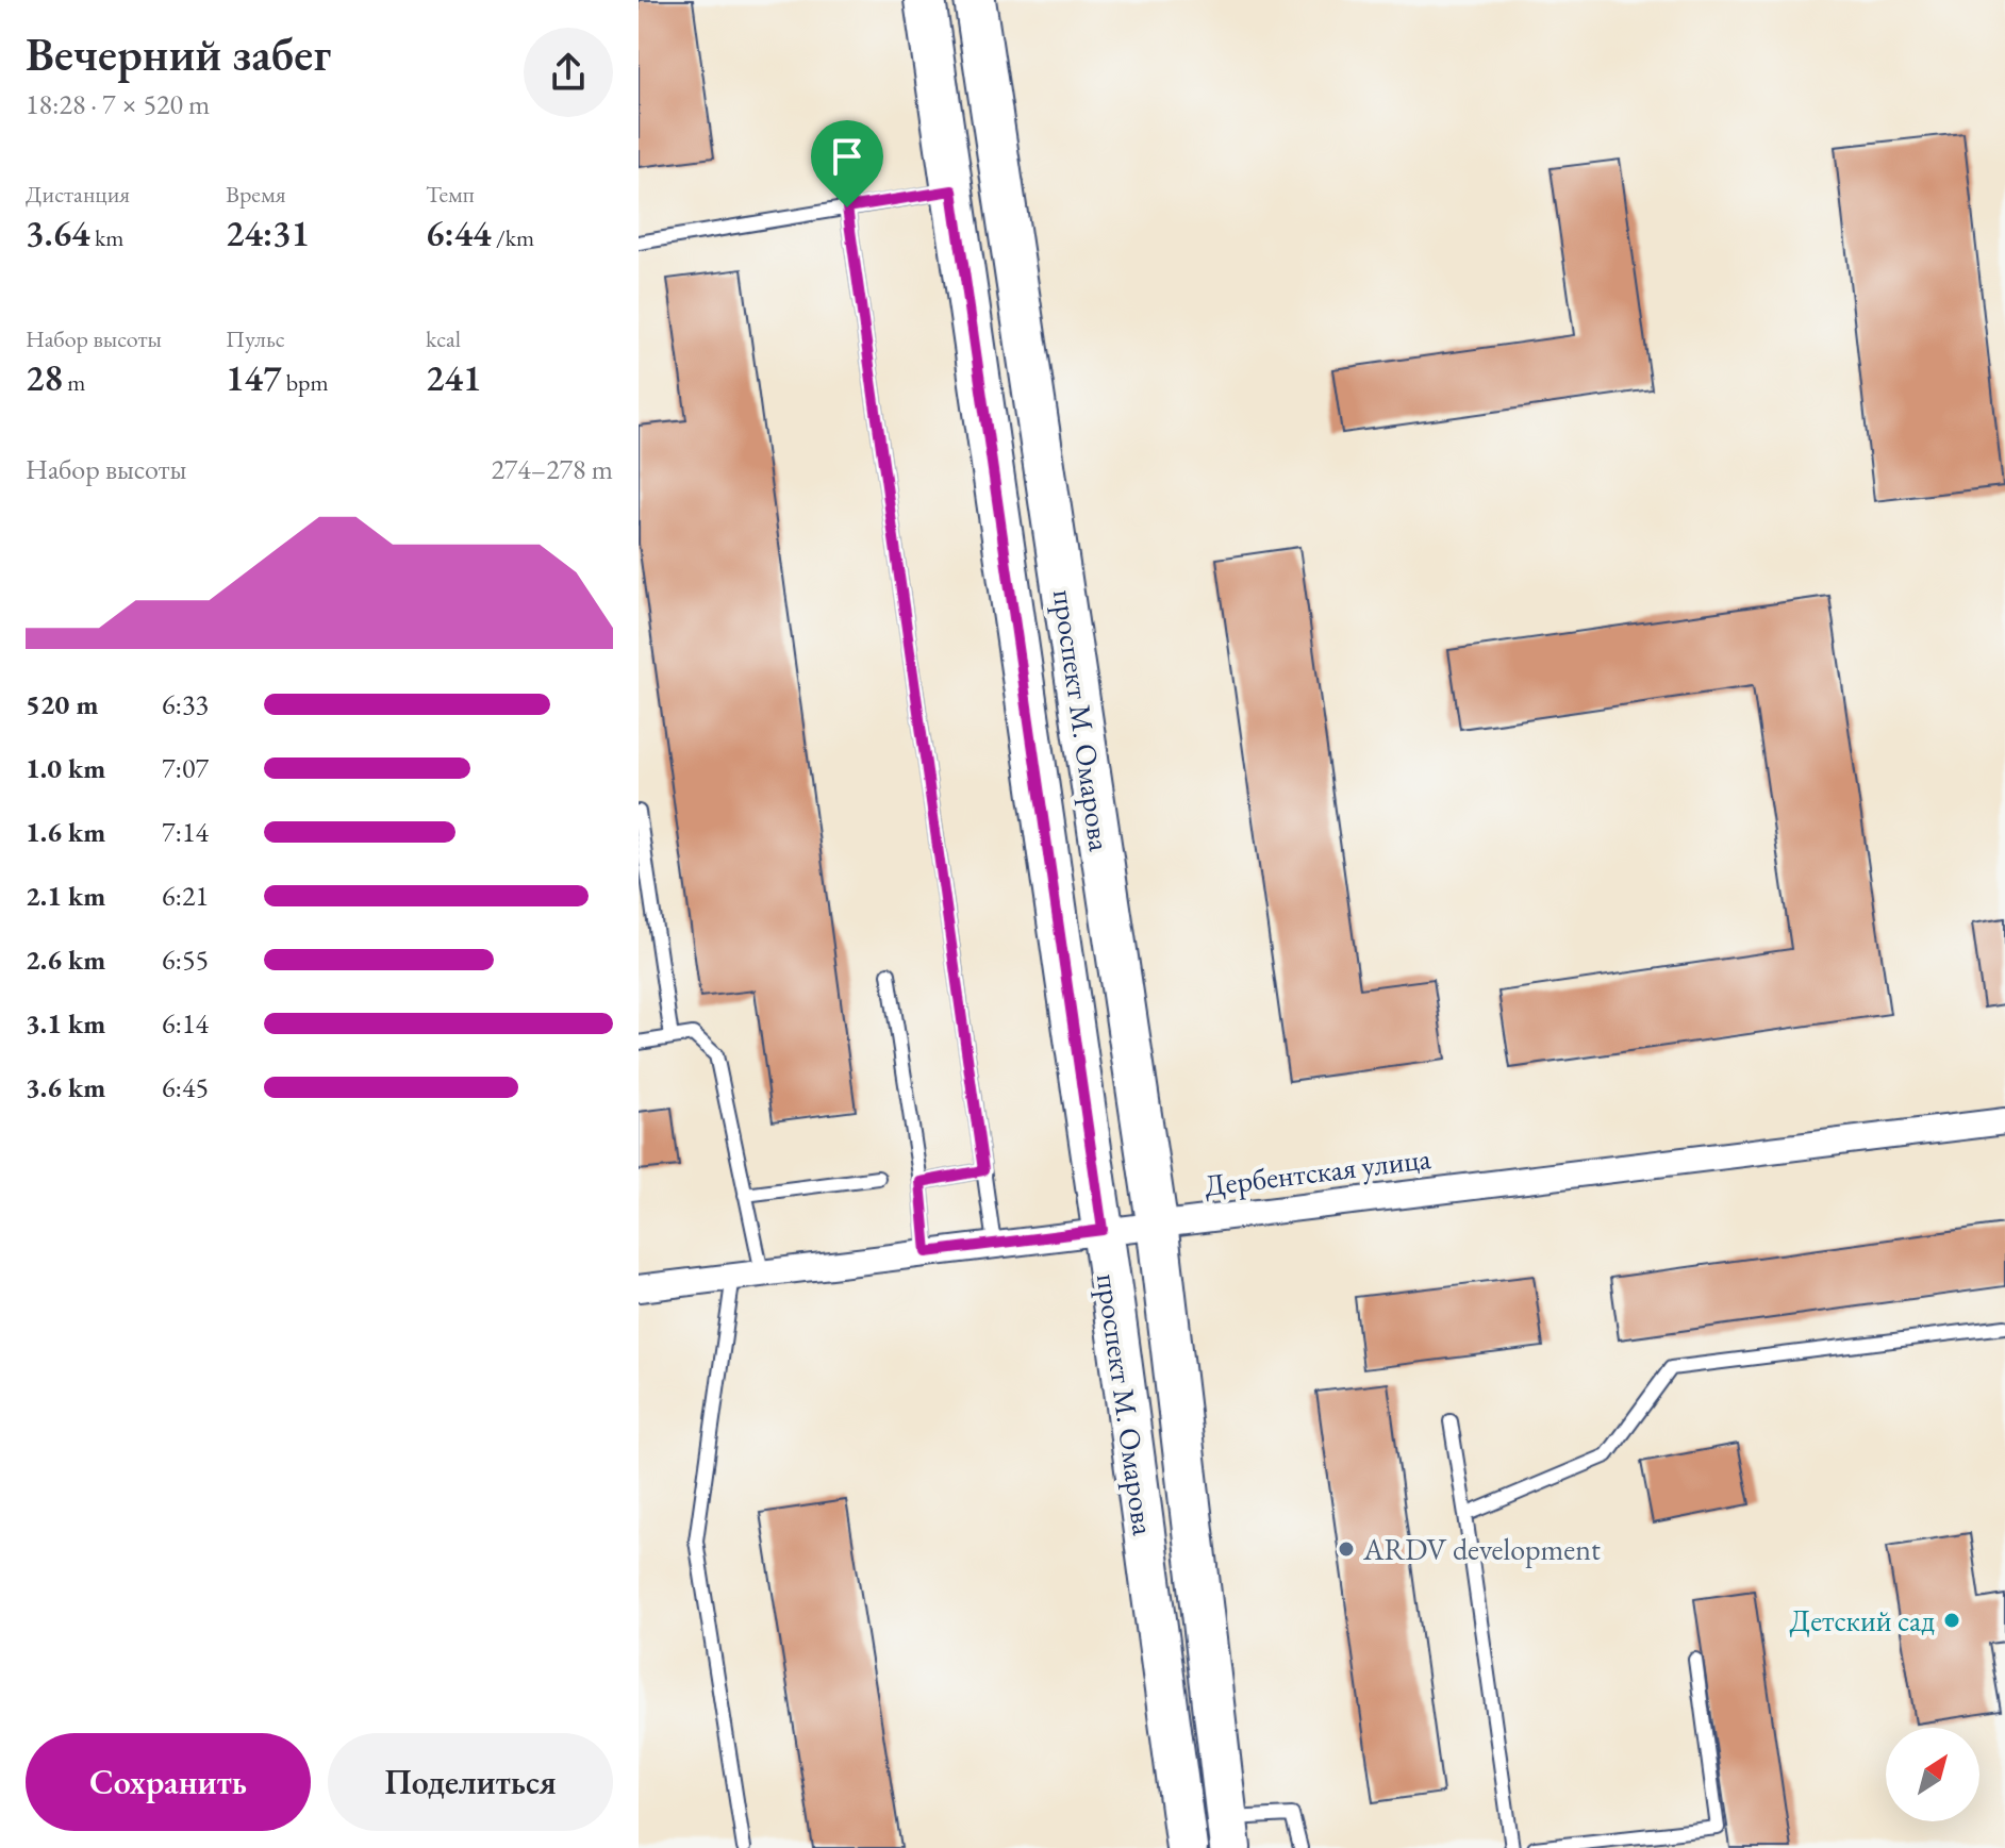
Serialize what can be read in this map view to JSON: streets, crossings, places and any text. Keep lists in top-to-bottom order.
{
  "streets": {
    "main road": ["проспект М. Омарова"],
    "street": ["Дербентская улица"]
  },
  "crossings": [
    ["проспект М. Омарова", "Дербентская улица"]
  ],
  "places": ["ARDV development", "Детский сад"],
  "north": "top right",
  "page": {
    "heading": ["Вечерний забег", "18:28 · 7 × 520 m"],
    "stats": [
      ["Дистанция", "3.64 km"],
      ["Время", "24:31"],
      ["Темп", "6:44 /km"],
      ["Набор высоты", "28 m"],
      ["Пульс", "147 bpm"],
      ["kcal", "241"]
    ],
    "chart": ["Набор высоты", "274–278 m"],
    "list": [
      {
        "name": "520 m",
        "note": "6:33"
      },
      {
        "name": "1.0 km",
        "note": "7:07"
      },
      {
        "name": "1.6 km",
        "note": "7:14"
      },
      {
        "name": "2.1 km",
        "note": "6:21"
      },
      {
        "name": "2.6 km",
        "note": "6:55"
      },
      {
        "name": "3.1 km",
        "note": "6:14"
      },
      {
        "name": "3.6 km",
        "note": "6:45"
      }
    ],
    "buttons": ["Сохранить", "Поделиться"]
  }
}
